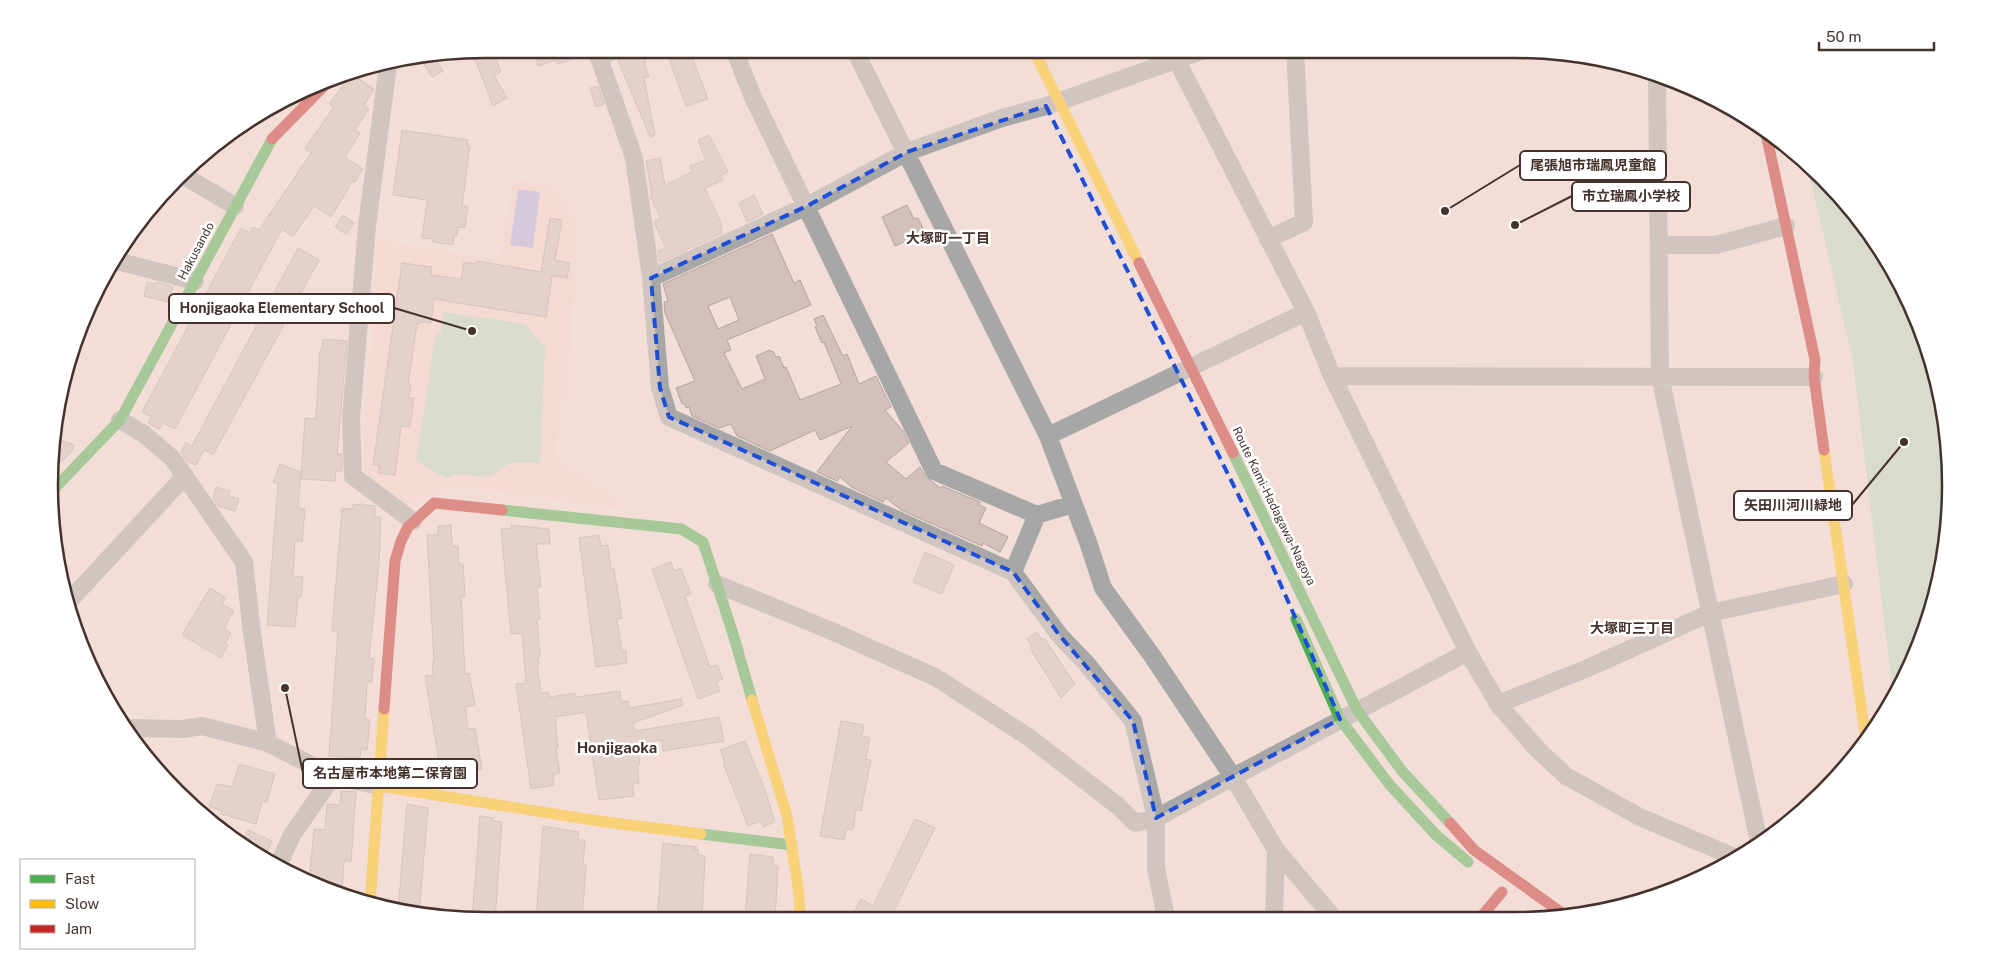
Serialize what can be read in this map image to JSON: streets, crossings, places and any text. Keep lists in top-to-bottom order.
{
  "streets": {
    "street": ["Hakusando", "Route Kami-Hadagawa-Nagoya"]
  },
  "districts": ["大塚町一丁目", "大塚町三丁目", "Honjigaoka"],
  "places": [
    "尾張旭市瑞鳳児童館",
    "市立瑞鳳小学校",
    "Honjigaoka Elementary School",
    "矢田川河川緑地",
    "名古屋市本地第二保育園"
  ],
  "legend": ["Fast", "Slow", "Jam"],
  "scale_bar": "50 m"
}
